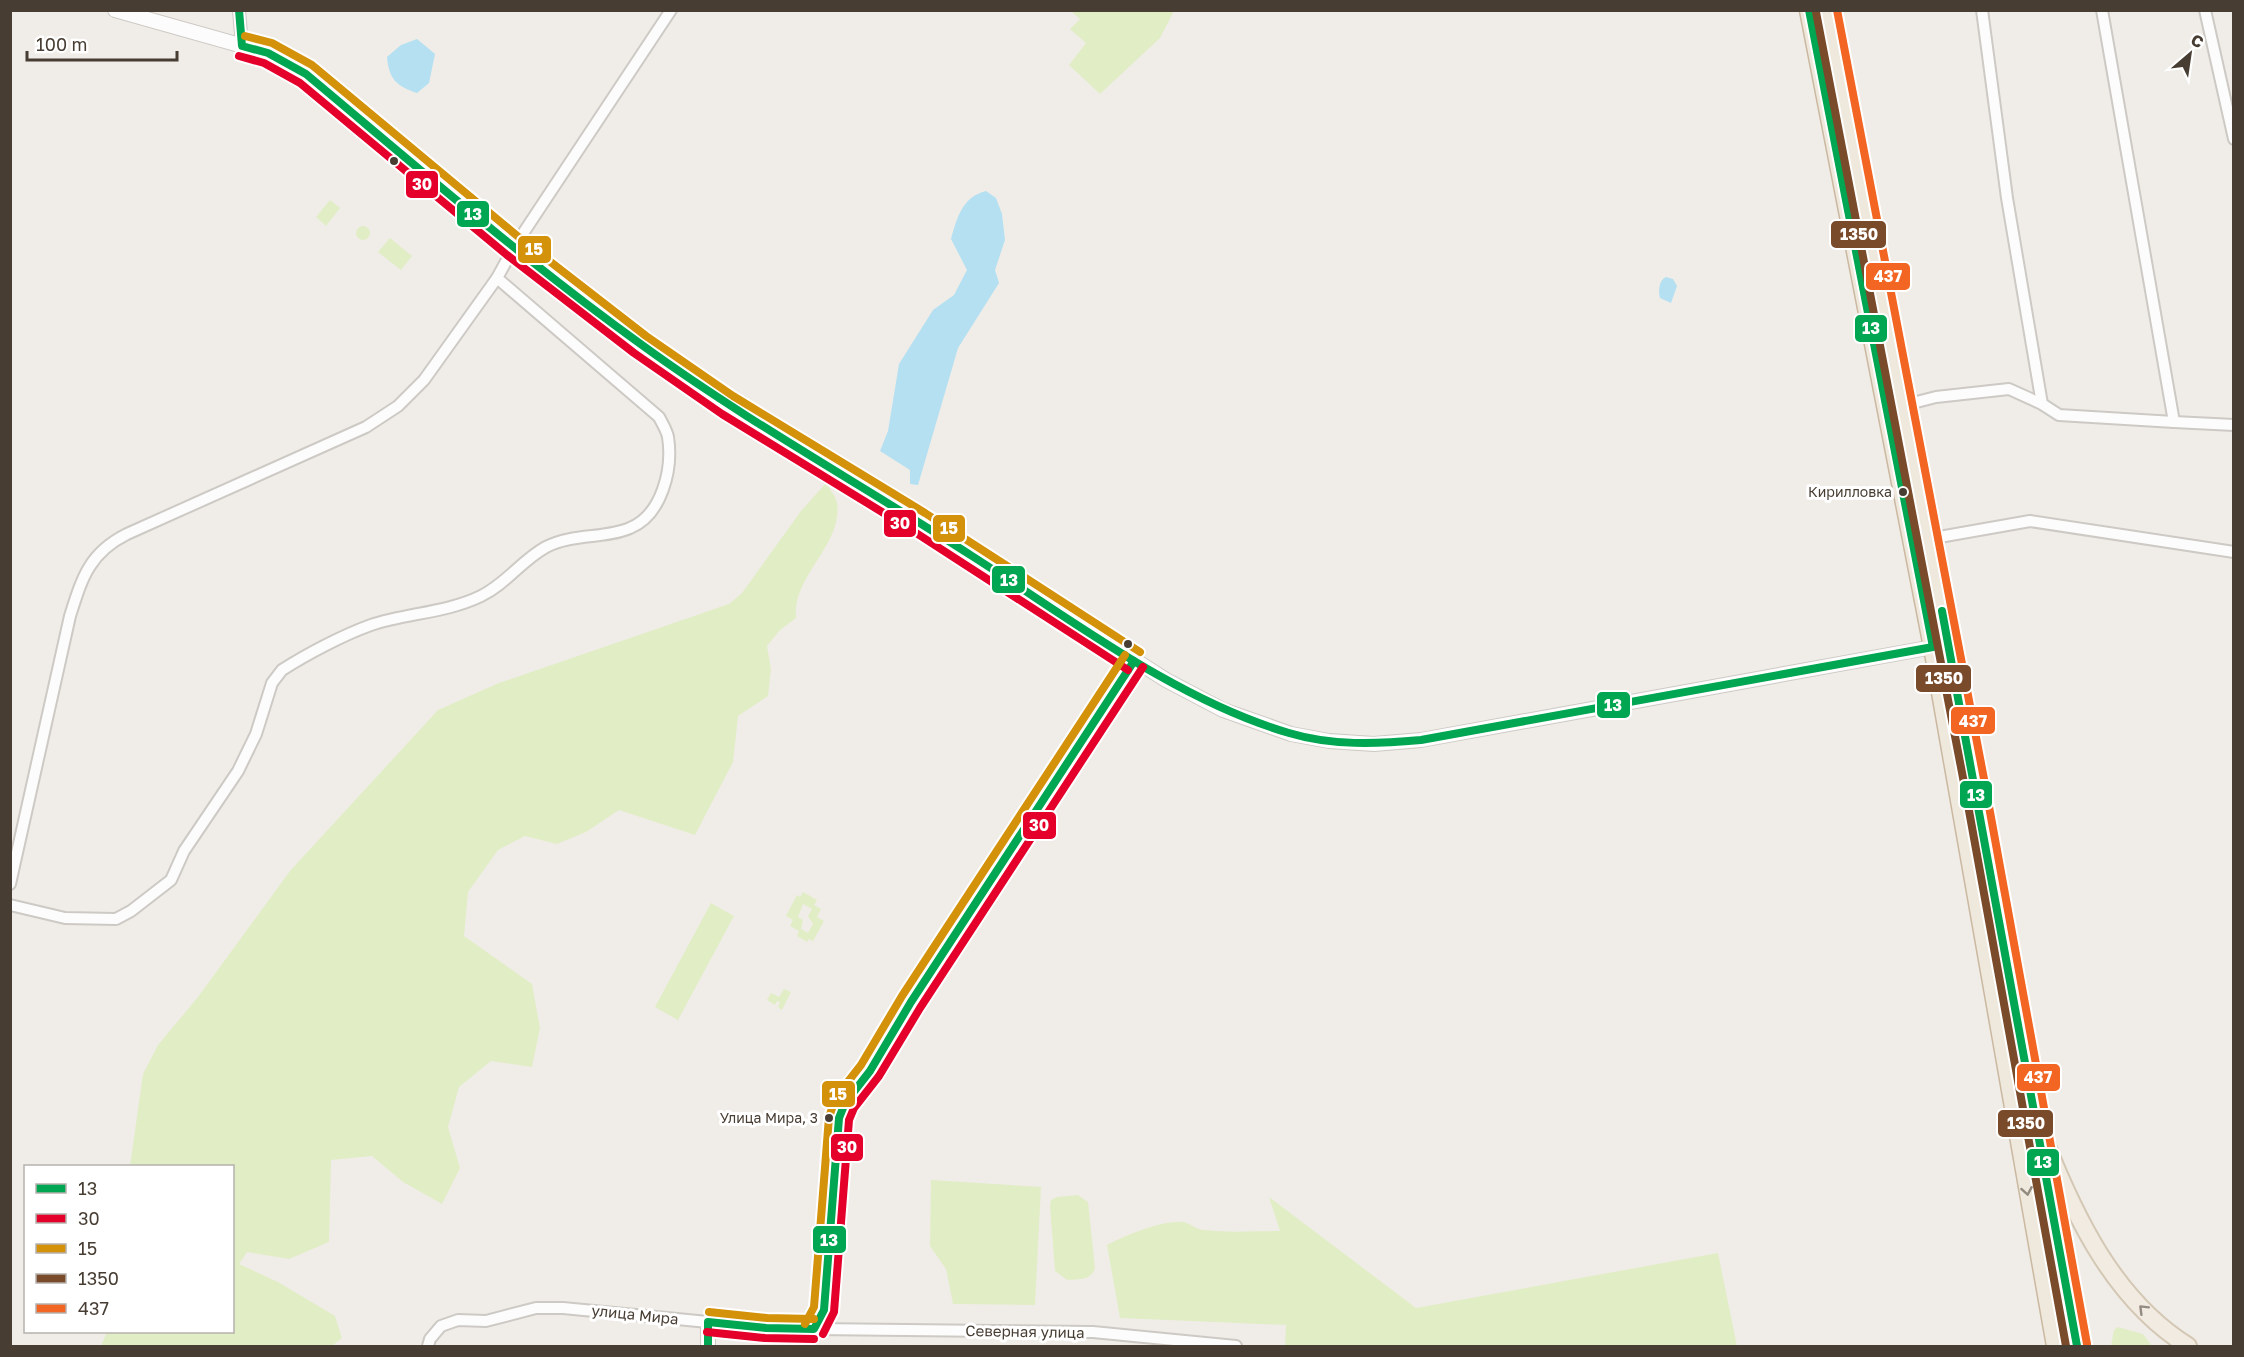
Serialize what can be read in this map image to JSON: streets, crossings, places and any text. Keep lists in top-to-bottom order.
{
  "streets": {
    "street": ["улица Мира", "Северная улица"]
  },
  "crossings": [
    ["улица Мира", "Северная улица"]
  ],
  "places": ["Кирилловка", "Улица Мира, 3"],
  "lines": [
    "transit line 13",
    "transit line 437",
    "transit line 1350",
    "transit line 15",
    "transit line 30"
  ],
  "legend": [
    "13",
    "30",
    "15",
    "1350",
    "437"
  ],
  "scale_bar": "100 m",
  "north": "top right"
}
